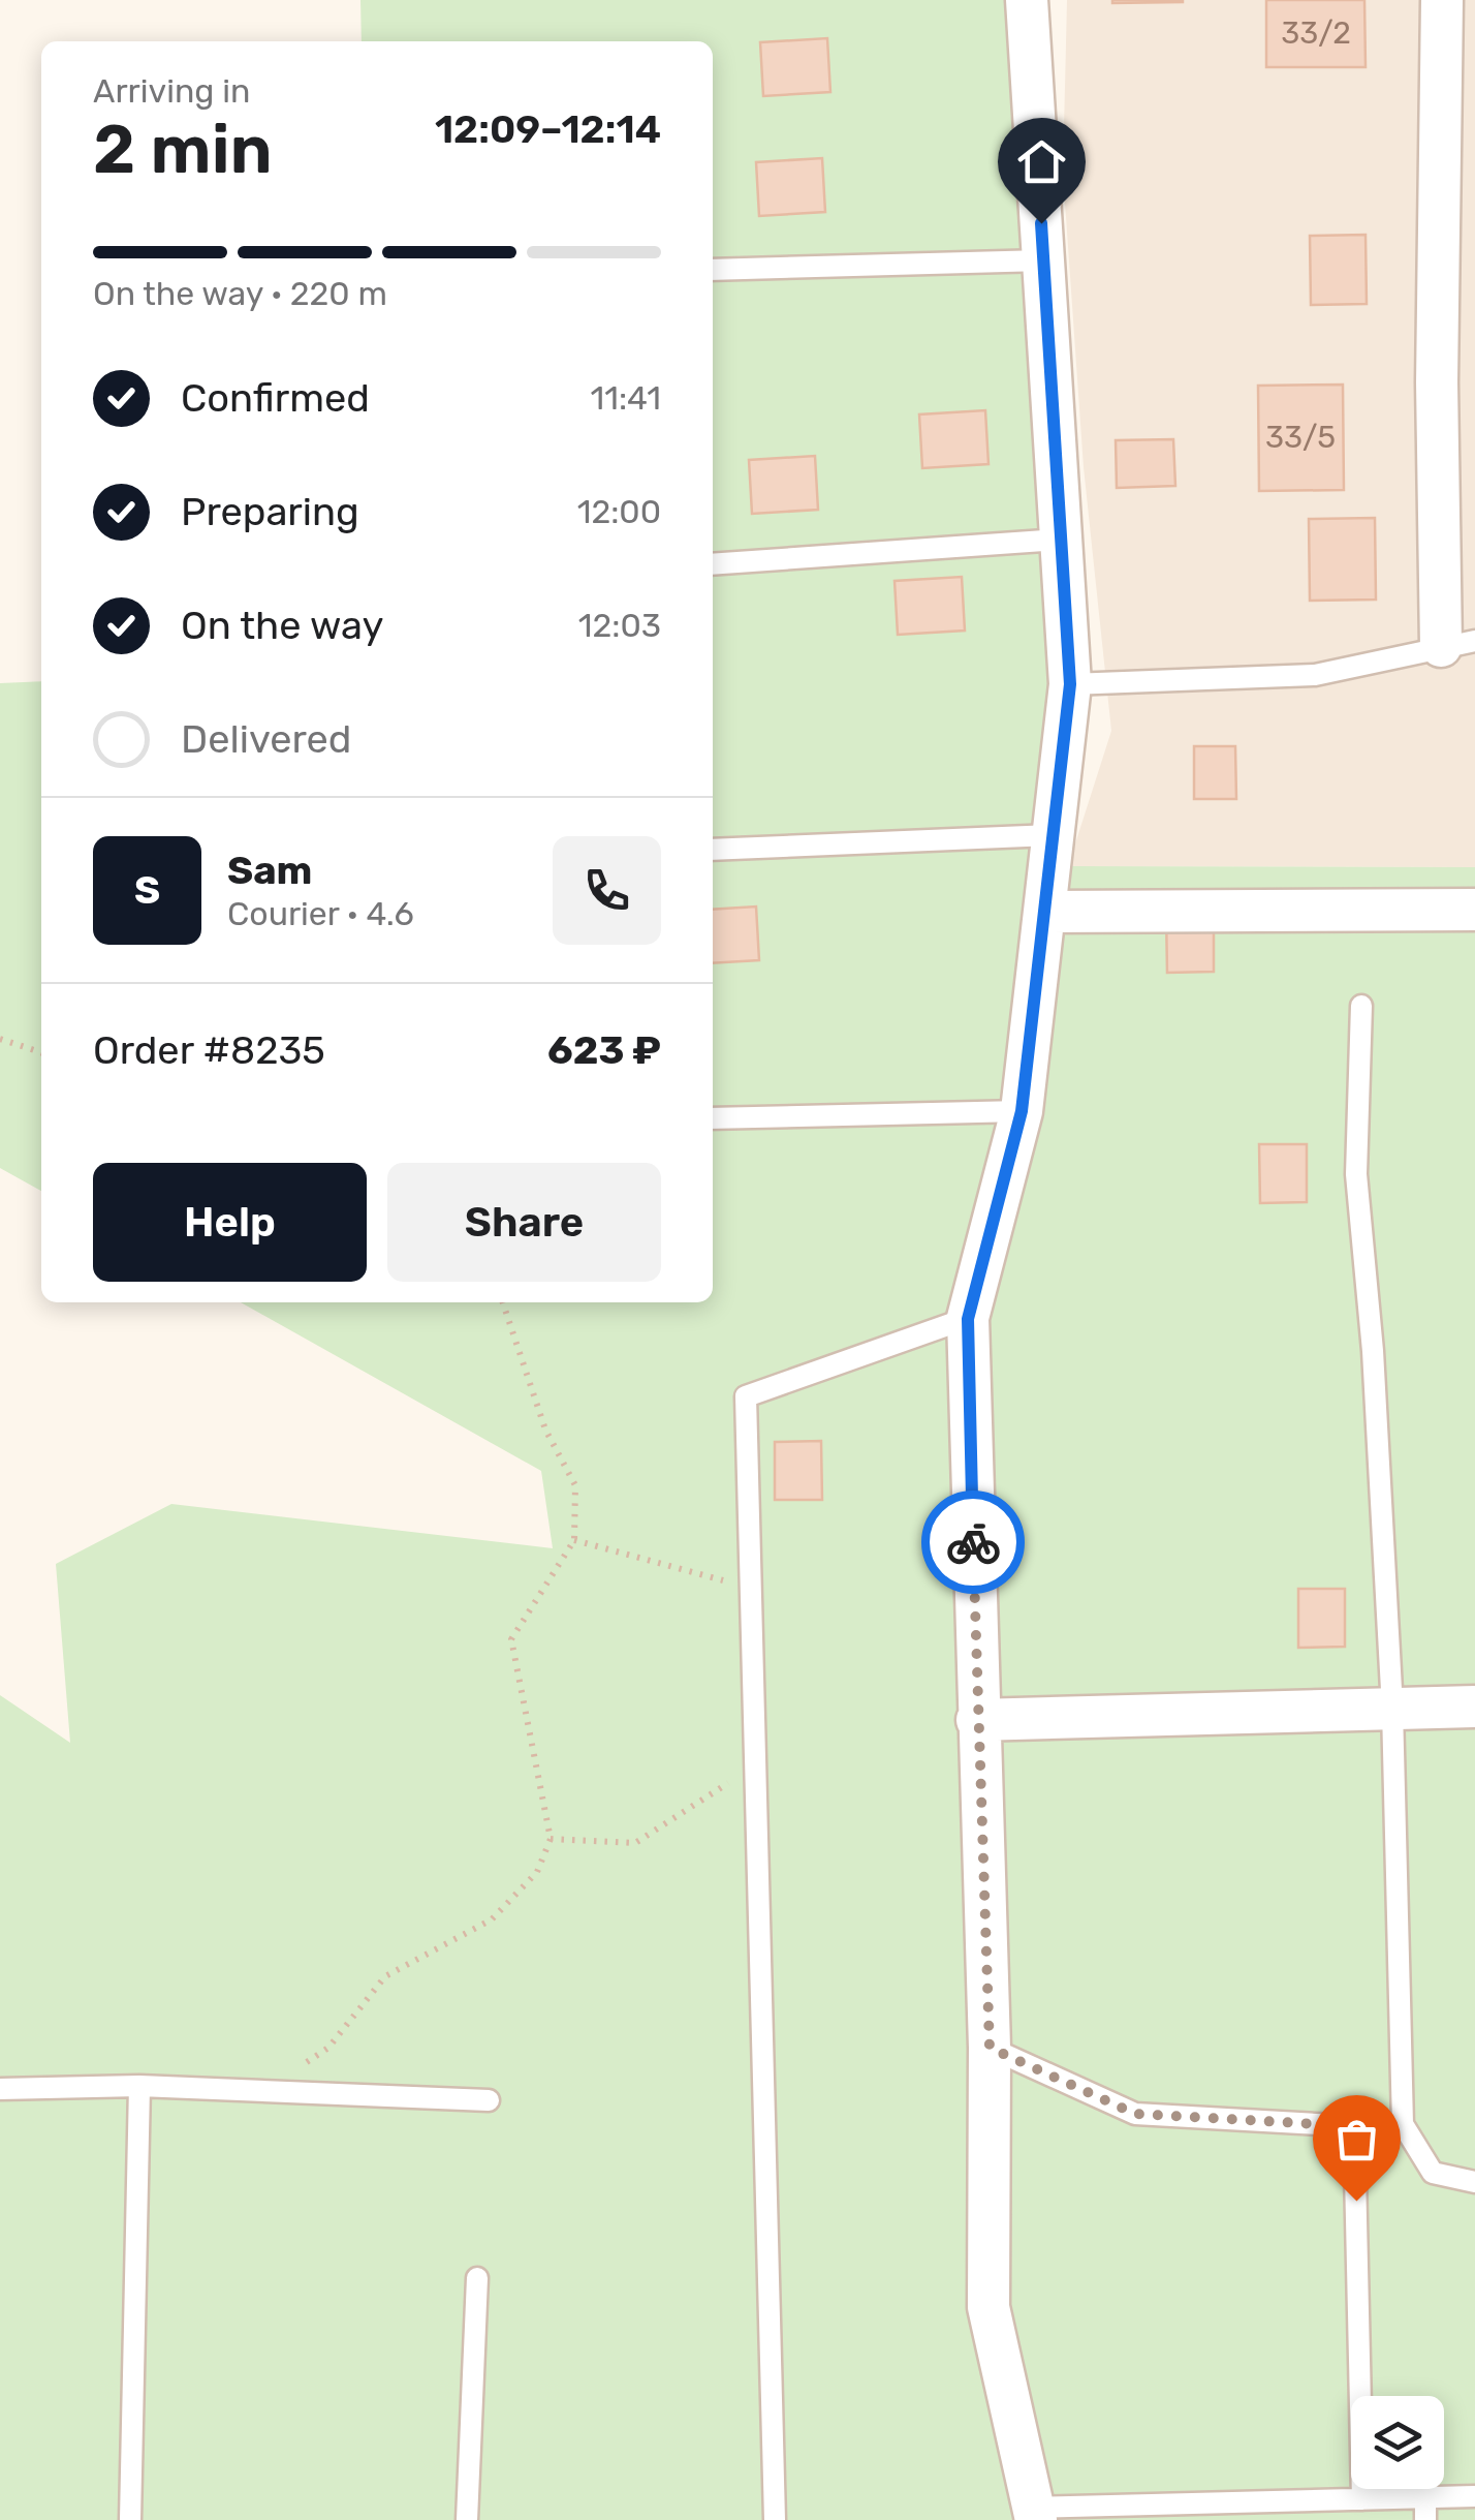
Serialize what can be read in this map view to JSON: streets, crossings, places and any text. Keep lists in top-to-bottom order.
{
  "house_numbers": ["33/2", "33/5"],
  "page": {
    "heading": ["2 min", "Arriving in", "12:09–12:14"],
    "panel": [
      "Sam",
      "Courier · 4.6",
      "Order #8235",
      "623 ₽"
    ],
    "bar": "On the way · 220 m",
    "list": [
      ["Confirmed", "11:41"],
      ["Preparing", "12:00"],
      ["On the way", "12:03"],
      "Delivered"
    ],
    "round": "S",
    "buttons": ["Help", "Share"]
  }
}
